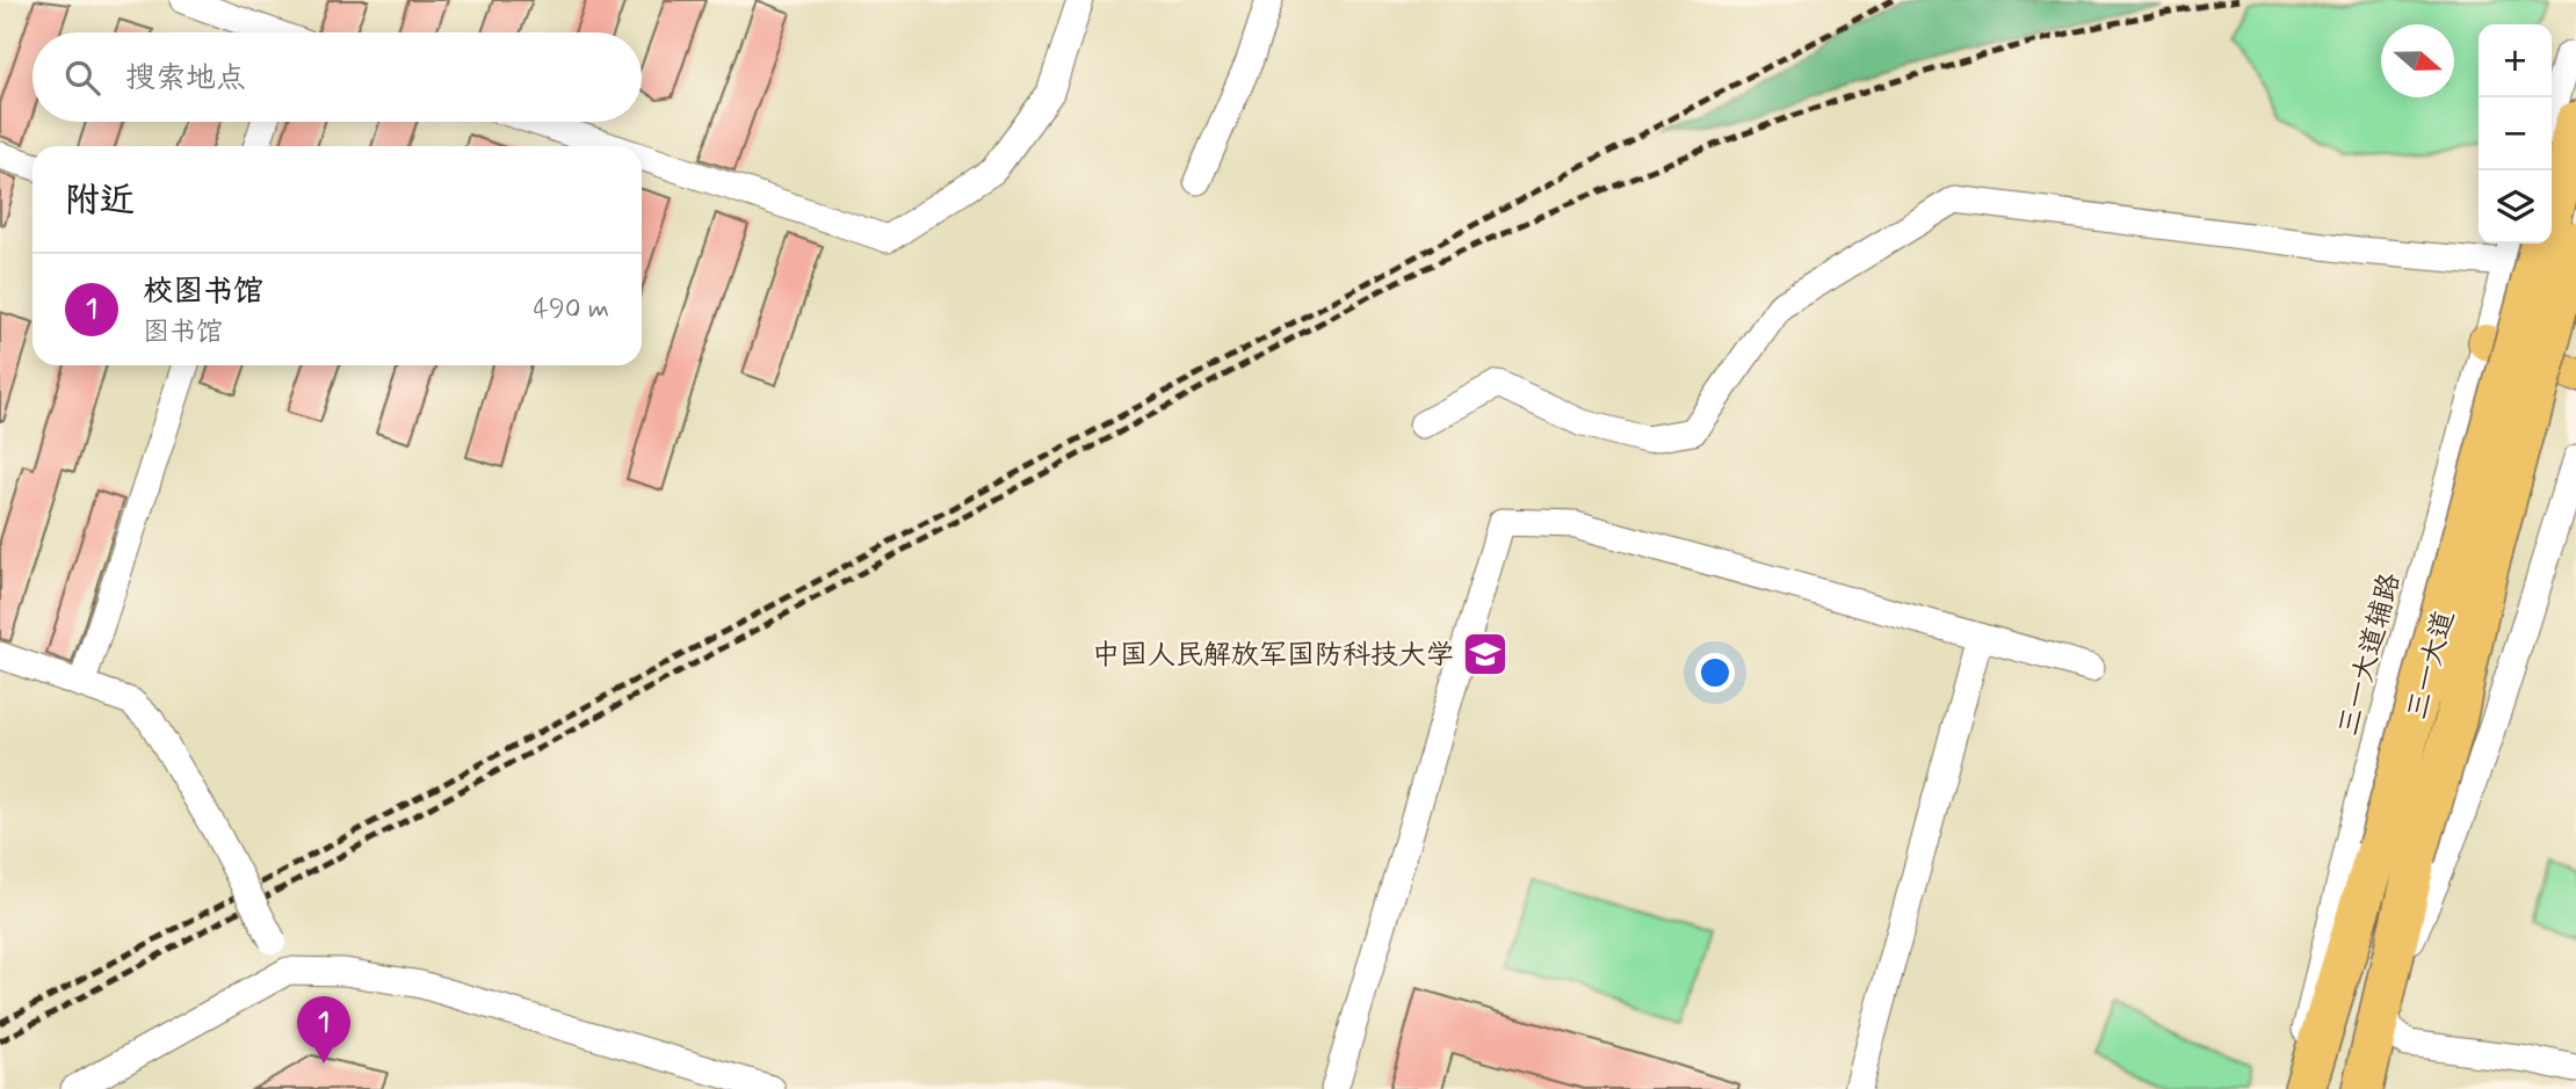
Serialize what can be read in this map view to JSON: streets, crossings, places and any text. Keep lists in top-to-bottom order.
{
  "streets": {
    "highway": ["三一大道"],
    "street": ["三一大道辅路"]
  },
  "places": {
    "school or university": ["中国人民解放军国防科技大学"]
  },
  "north": "right",
  "page": {
    "map_buttons": ["+", "−"],
    "search": "搜索地点",
    "heading": "附近",
    "list": [
      {
        "mark": "1",
        "name": "校图书馆",
        "note": "图书馆",
        "value": "490 m"
      }
    ],
    "pins": "1"
  }
}
